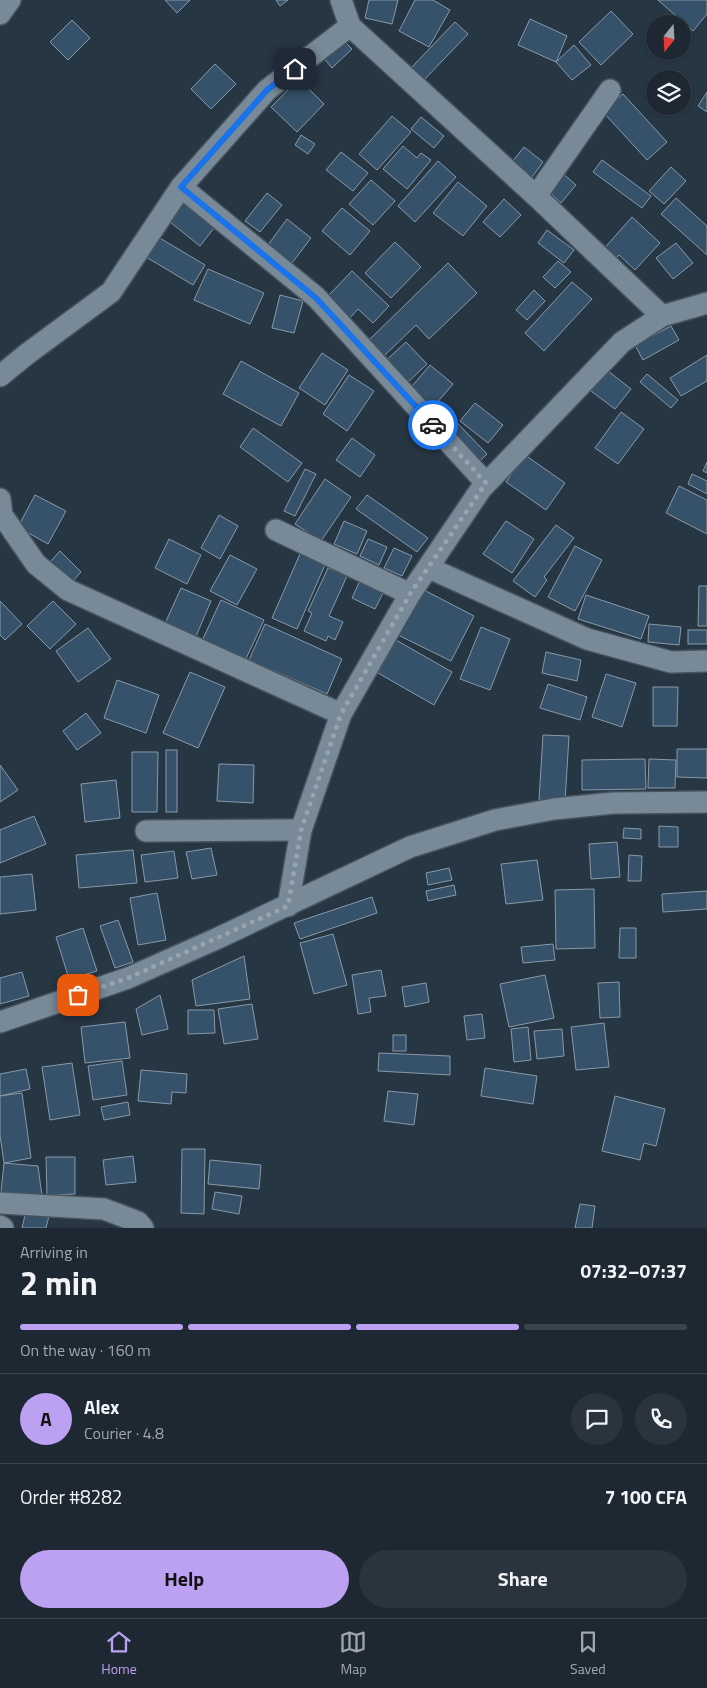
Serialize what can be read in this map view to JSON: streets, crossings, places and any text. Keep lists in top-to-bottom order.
{
  "north": "bottom",
  "page": {
    "heading": ["2 min", "Arriving in", "07:32–07:37"],
    "panel": [
      "Alex",
      "Courier · 4.8",
      "Order #8282",
      "7 100 CFA"
    ],
    "bar": "On the way · 160 m",
    "round": "A",
    "buttons": ["Help", "Share"],
    "tabs": ["Home", "Map", "Saved"]
  }
}
